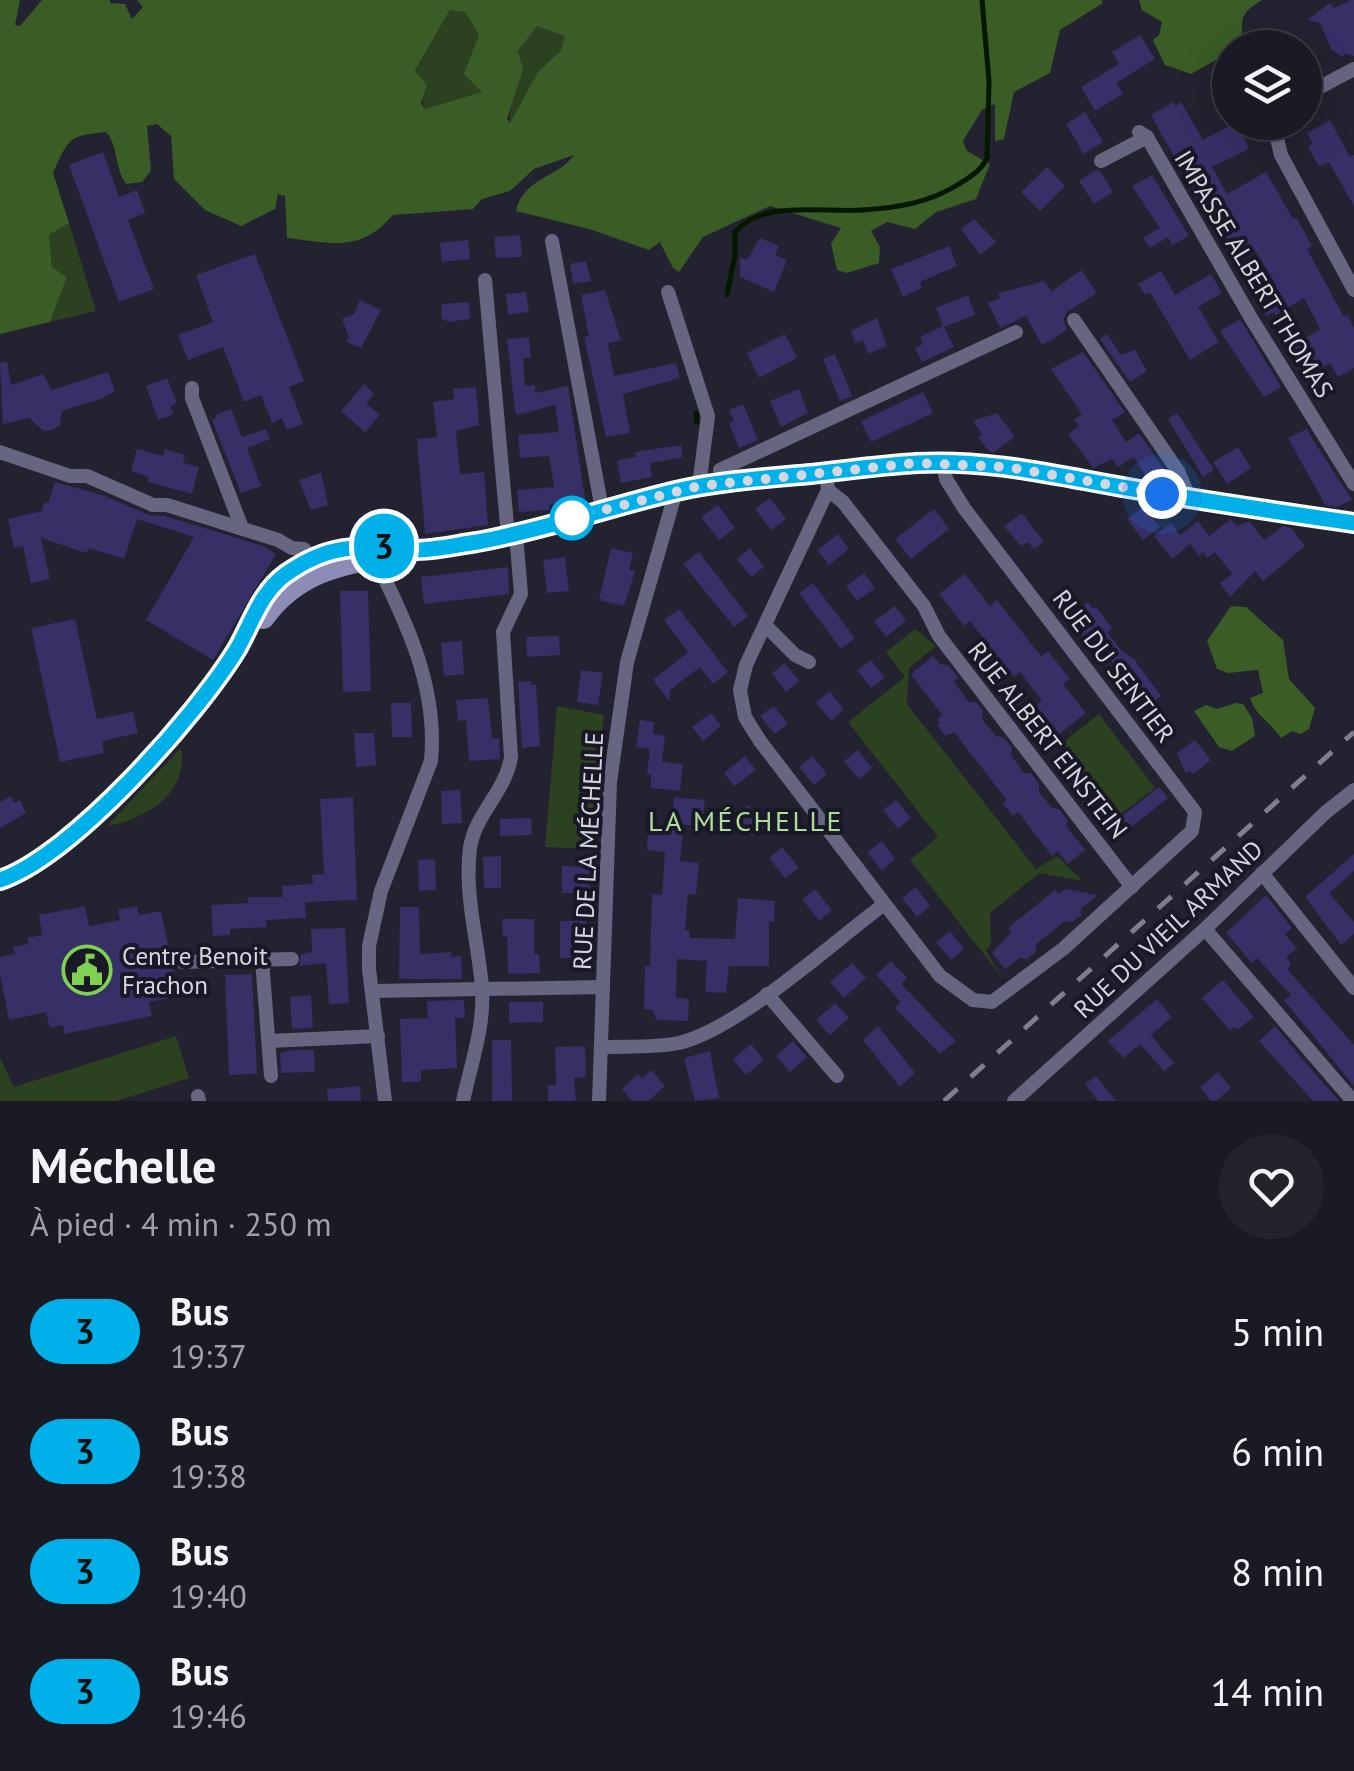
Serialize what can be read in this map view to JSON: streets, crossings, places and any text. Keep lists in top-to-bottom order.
{
  "streets": {
    "street": [
      "IMPASSE ALBERT THOMAS",
      "RUE DU SENTIER",
      "RUE ALBERT EINSTEIN",
      "RUE DE LA MÉCHELLE",
      "RUE DU VIEIL ARMAND"
    ]
  },
  "crossings": [
    ["RUE DU SENTIER", "RUE ALBERT EINSTEIN"]
  ],
  "districts": ["LA MÉCHELLE"],
  "places": {
    "public building": ["Centre Benoit Frachon"]
  },
  "lines": ["bus line 3"],
  "page": {
    "on_map": "3",
    "heading": ["Méchelle", "À pied · 4 min · 250 m"],
    "list": [
      {
        "mark": "3",
        "name": "Bus",
        "note": "19:37",
        "value": "5 min"
      },
      {
        "mark": "3",
        "name": "Bus",
        "note": "19:38",
        "value": "6 min"
      },
      {
        "mark": "3",
        "name": "Bus",
        "note": "19:40",
        "value": "8 min"
      },
      {
        "mark": "3",
        "name": "Bus",
        "note": "19:46",
        "value": "14 min"
      }
    ]
  }
}
